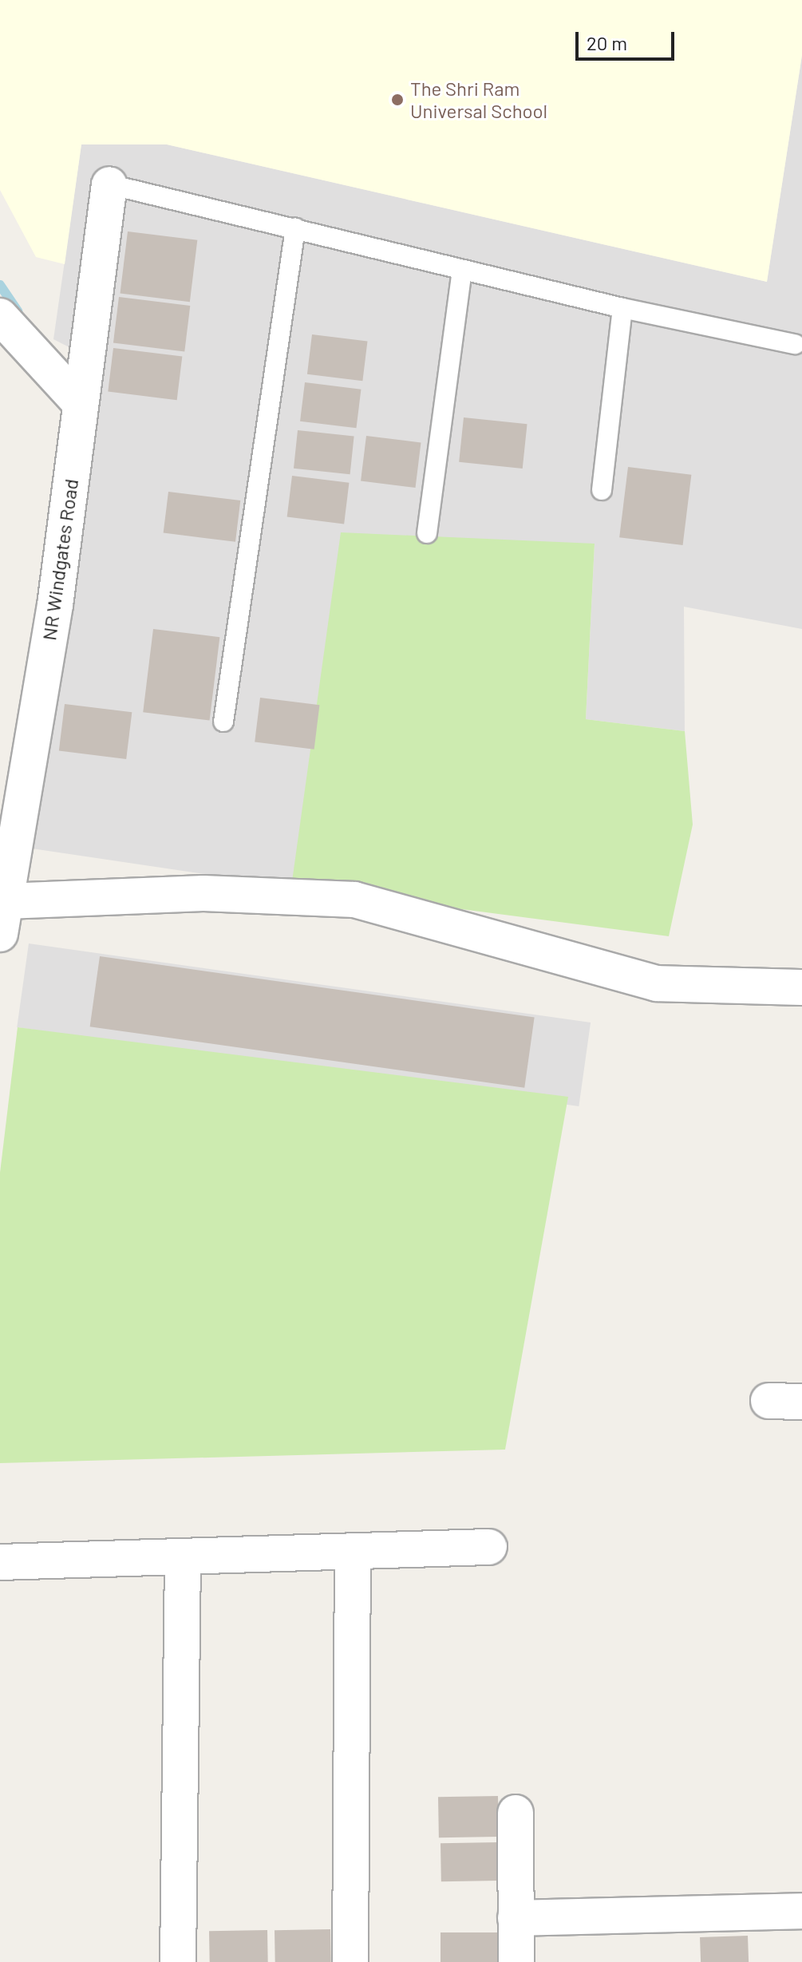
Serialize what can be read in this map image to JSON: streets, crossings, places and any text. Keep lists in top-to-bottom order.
{
  "streets": {
    "street": ["NR Windgates Road"]
  },
  "places": ["The Shri Ram Universal School"],
  "scale_bar": "20 m"
}
